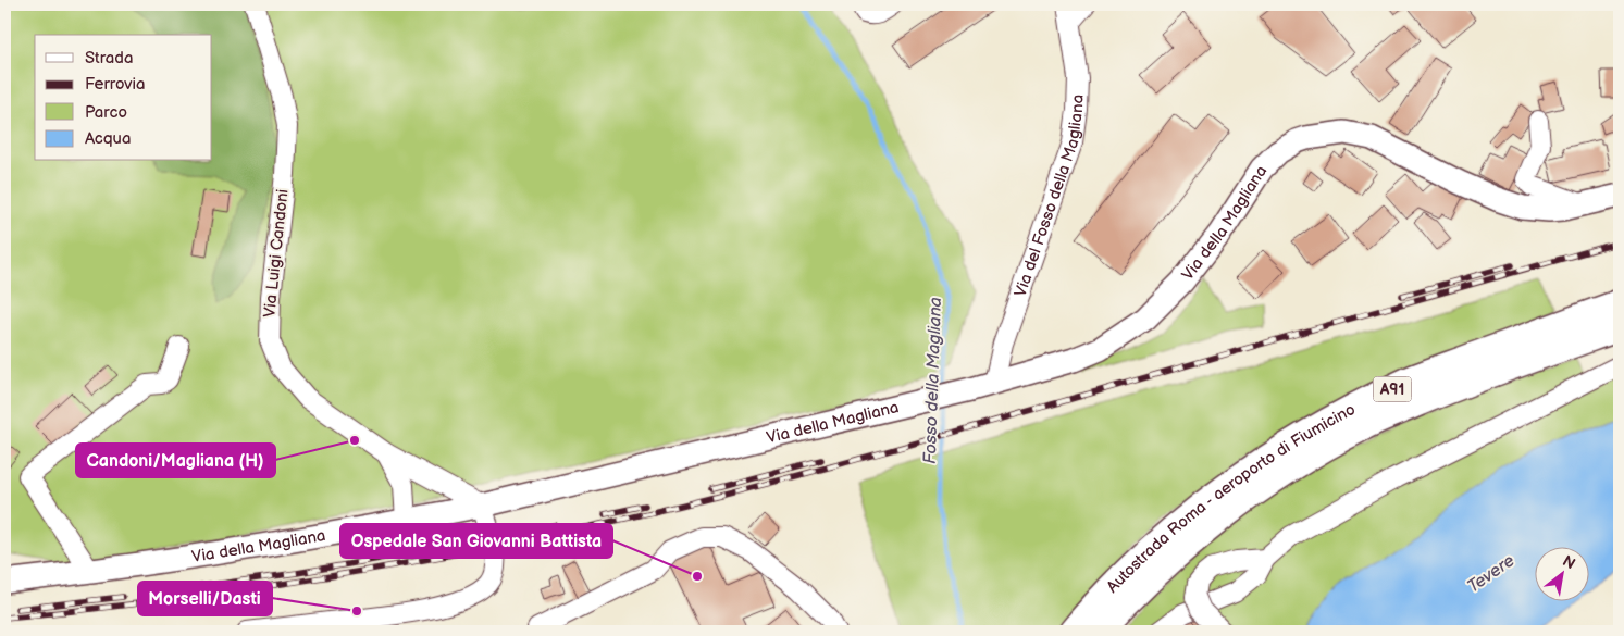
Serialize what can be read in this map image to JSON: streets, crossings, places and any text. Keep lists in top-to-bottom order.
{
  "streets": {
    "highway": ["A91", "Autostrada Roma - aeroporto di Fiumicino"],
    "main road": ["Via della Magliana"],
    "street": ["Via del Fosso della Magliana", "Via Luigi Candoni"]
  },
  "crossings": [
    ["Via del Fosso della Magliana", "Via della Magliana"],
    ["Via della Magliana", "Via Luigi Candoni"]
  ],
  "water": ["Fosso della Magliana", "Tevere"],
  "places": ["Candoni/Magliana (H)", "Ospedale San Giovanni Battista", "Morselli/Dasti"],
  "legend": [
    "Strada",
    "Ferrovia",
    "Parco",
    "Acqua"
  ],
  "north": "top right"
}
